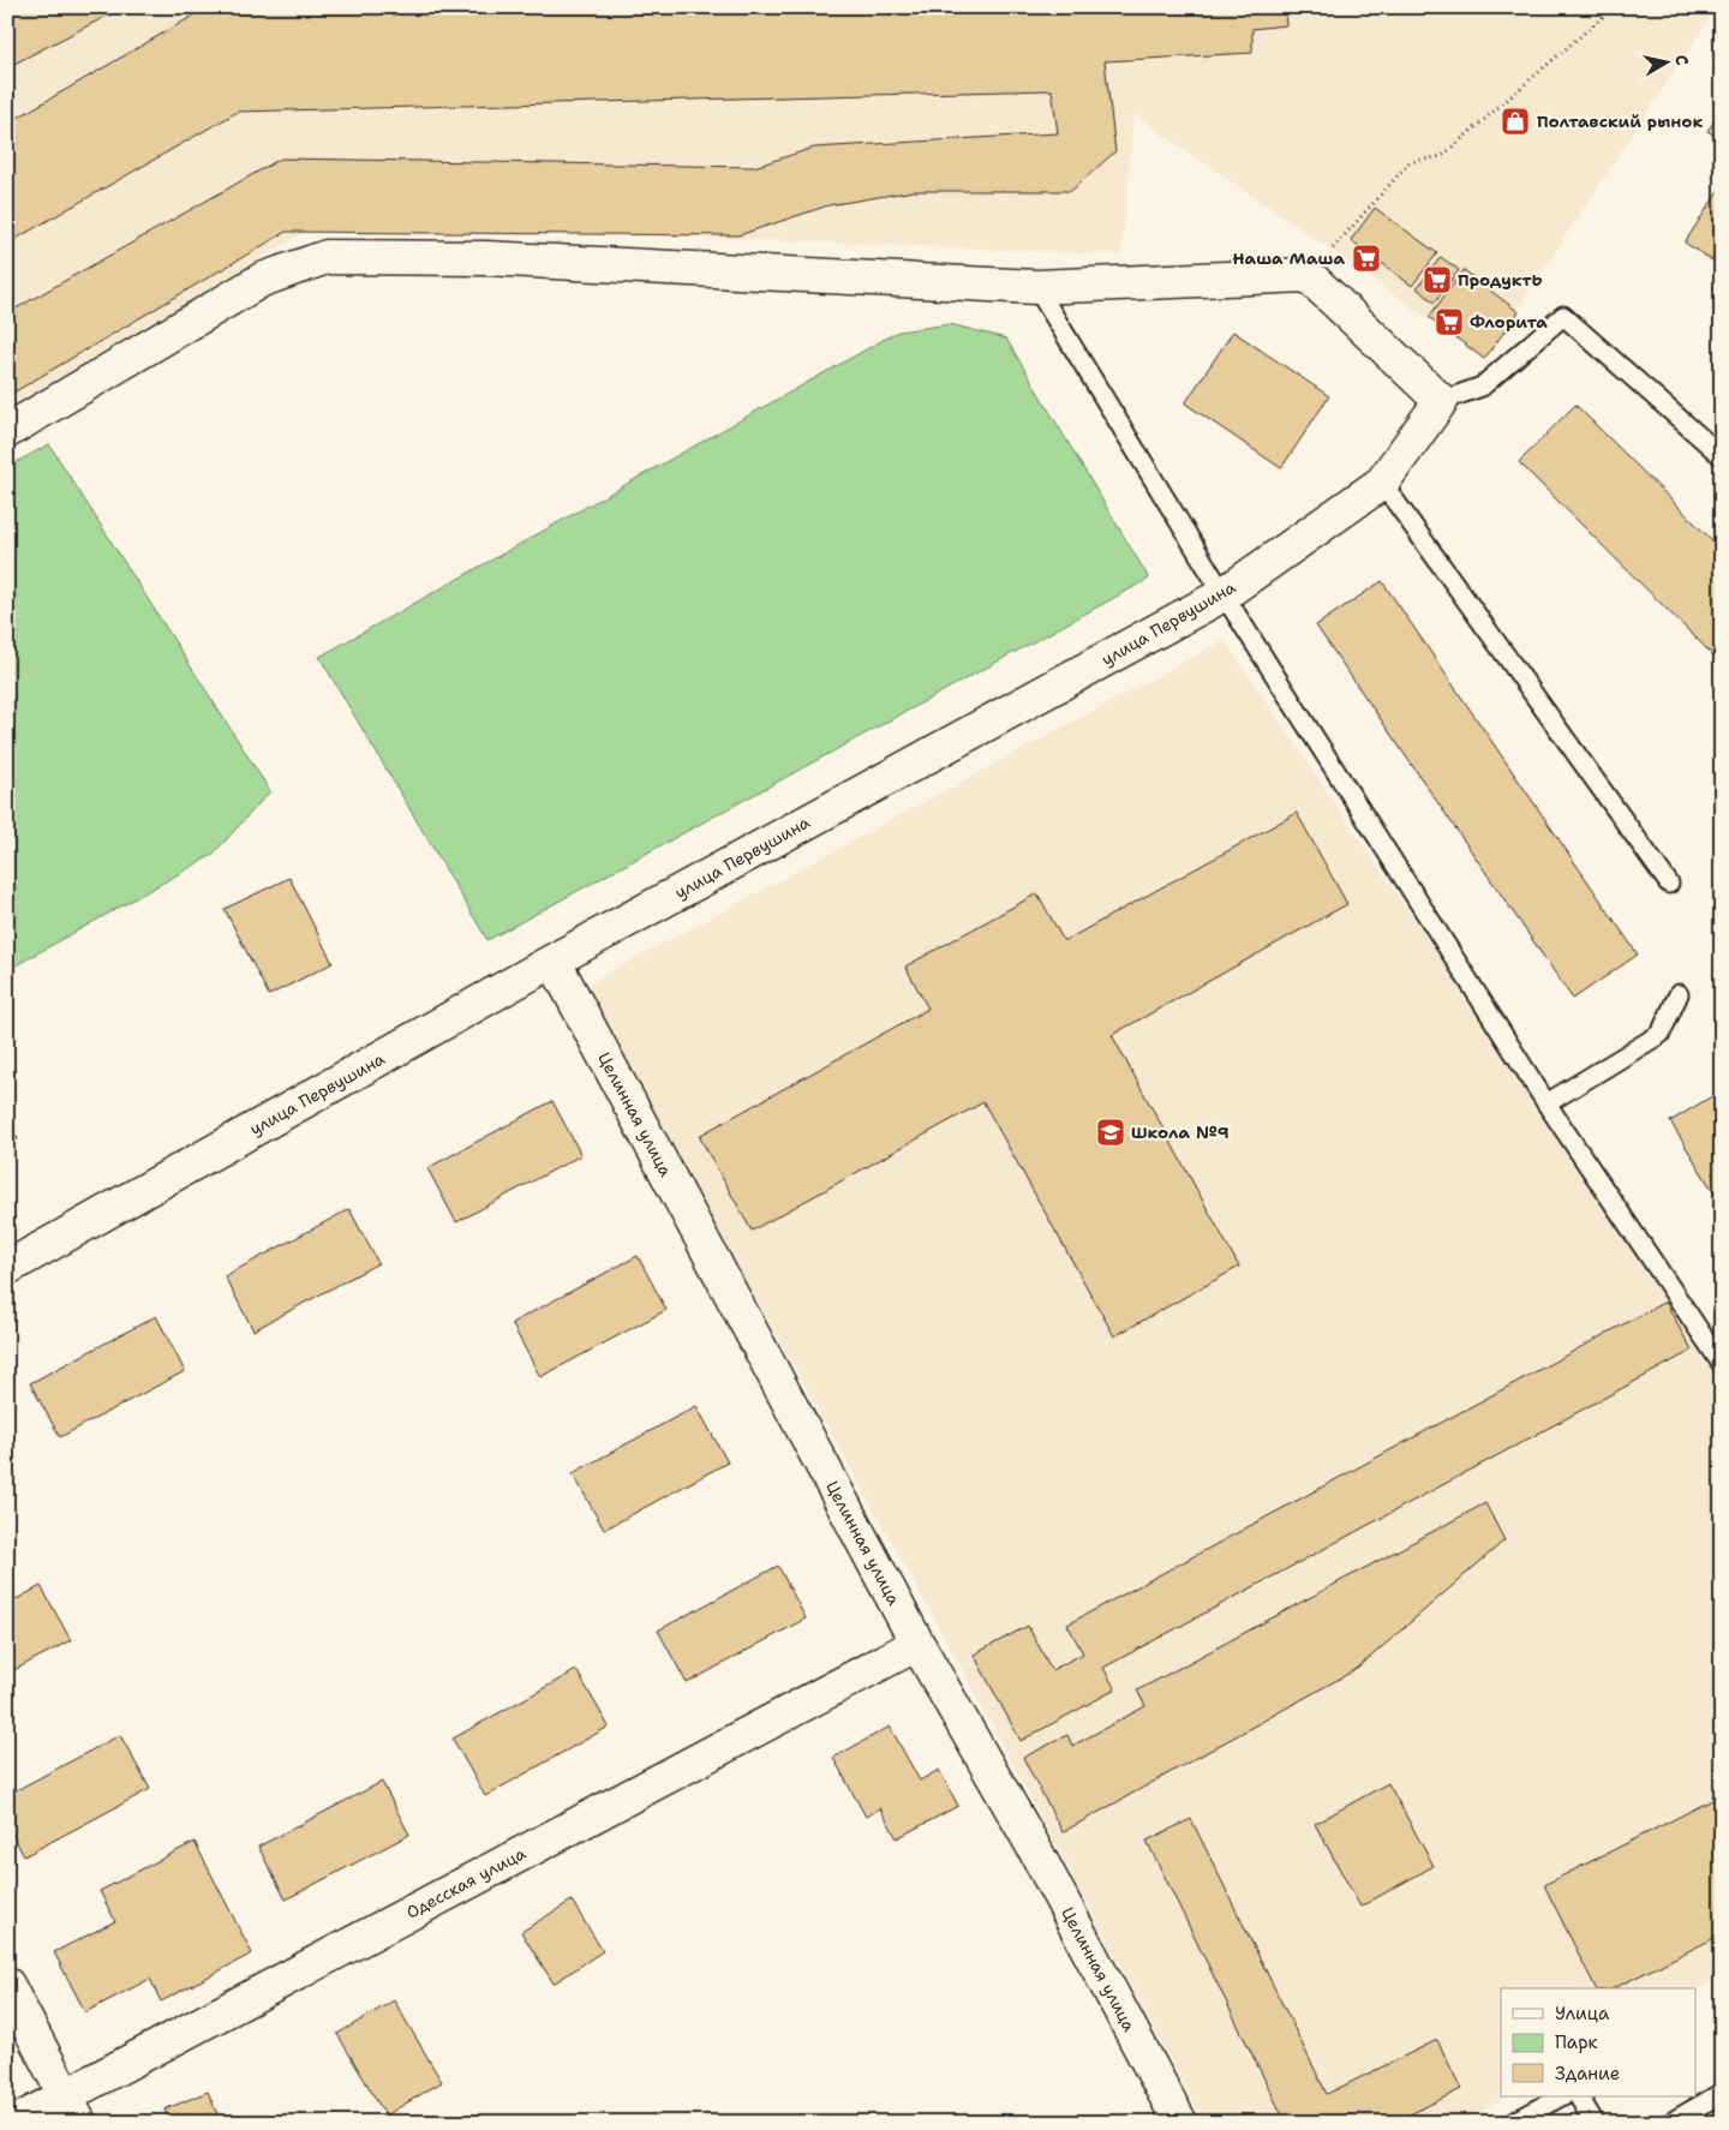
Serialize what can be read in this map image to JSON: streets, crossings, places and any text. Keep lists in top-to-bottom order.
{
  "streets": {
    "street": ["улица Первушина", "Целинная улица", "Одесская улица"]
  },
  "crossings": [
    ["улица Первушина", "Целинная улица"],
    ["Целинная улица", "Одесская улица"]
  ],
  "places": {
    "shop": ["Полтавский рынок"],
    "supermarket": ["Наша Маша", "ПродуктЬ", "Флорита"],
    "school or university": ["Школа №9"]
  },
  "legend": ["Улица", "Парк", "Здание"],
  "north": "right"
}
